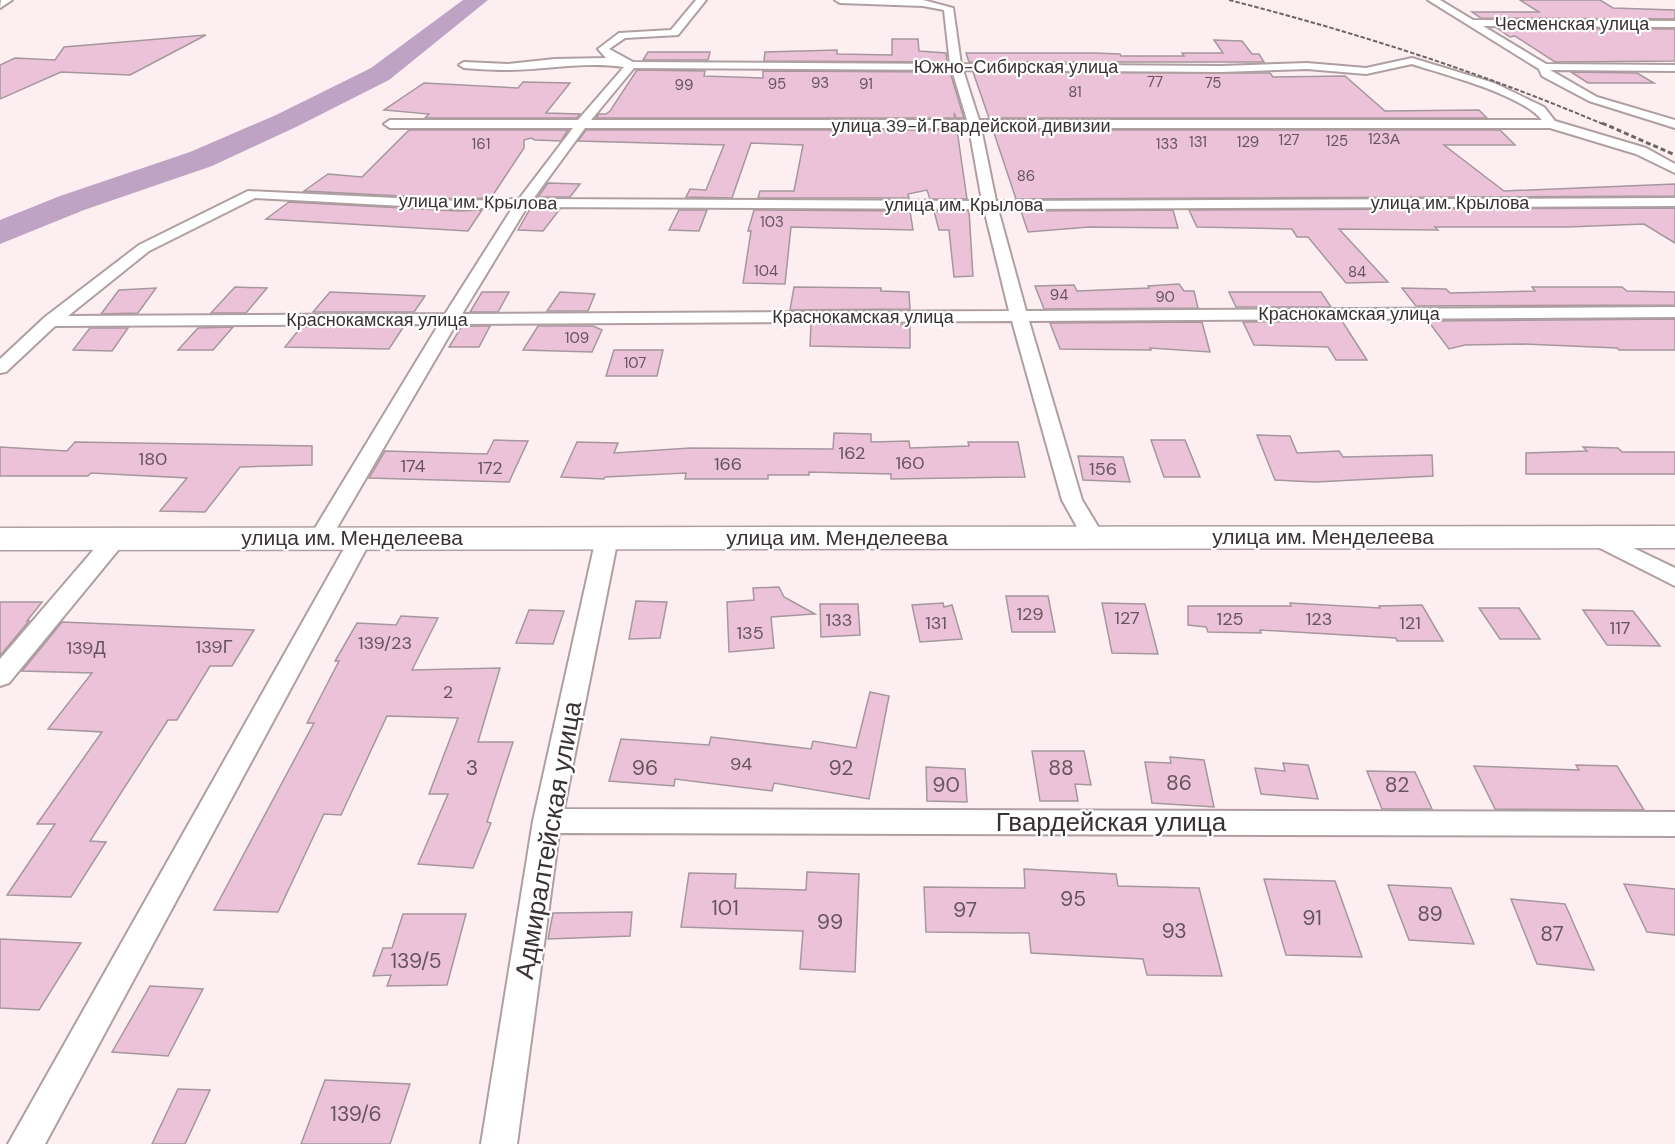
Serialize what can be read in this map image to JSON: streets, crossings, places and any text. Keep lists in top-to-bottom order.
{
  "streets": {
    "main road": ["улица им. Менделеева"],
    "street": [
      "Чесменская улица",
      "Южно-Сибирская улица",
      "улица 39-й Гвардейской дивизии",
      "улица им. Крылова",
      "Краснокамская улица",
      "Гвардейская улица",
      "Адмиралтейская улица"
    ]
  },
  "crossings": [
    ["Южно-Сибирская улица", "улица 39-й Гвардейской дивизии"],
    ["улица им. Крылова", "Краснокамская улица"],
    ["улица им. Менделеева", "Адмиралтейская улица"],
    ["Гвардейская улица", "Адмиралтейская улица"]
  ],
  "house_numbers": [
    "77",
    "93",
    "75",
    "95",
    "91",
    "99",
    "81",
    "123А",
    "127",
    "125",
    "131",
    "129",
    "161",
    "133",
    "86",
    "103",
    "104",
    "84",
    "94",
    "90",
    "109",
    "107",
    "162",
    "180",
    "160",
    "166",
    "174",
    "172",
    "156",
    "129",
    "127",
    "125",
    "123",
    "133",
    "131",
    "121",
    "117",
    "135",
    "139/23",
    "139Г",
    "139Д",
    "2",
    "94",
    "3",
    "96",
    "92",
    "88",
    "86",
    "90",
    "82",
    "95",
    "101",
    "97",
    "89",
    "91",
    "99",
    "93",
    "87",
    "139/5",
    "139/6"
  ]
}
